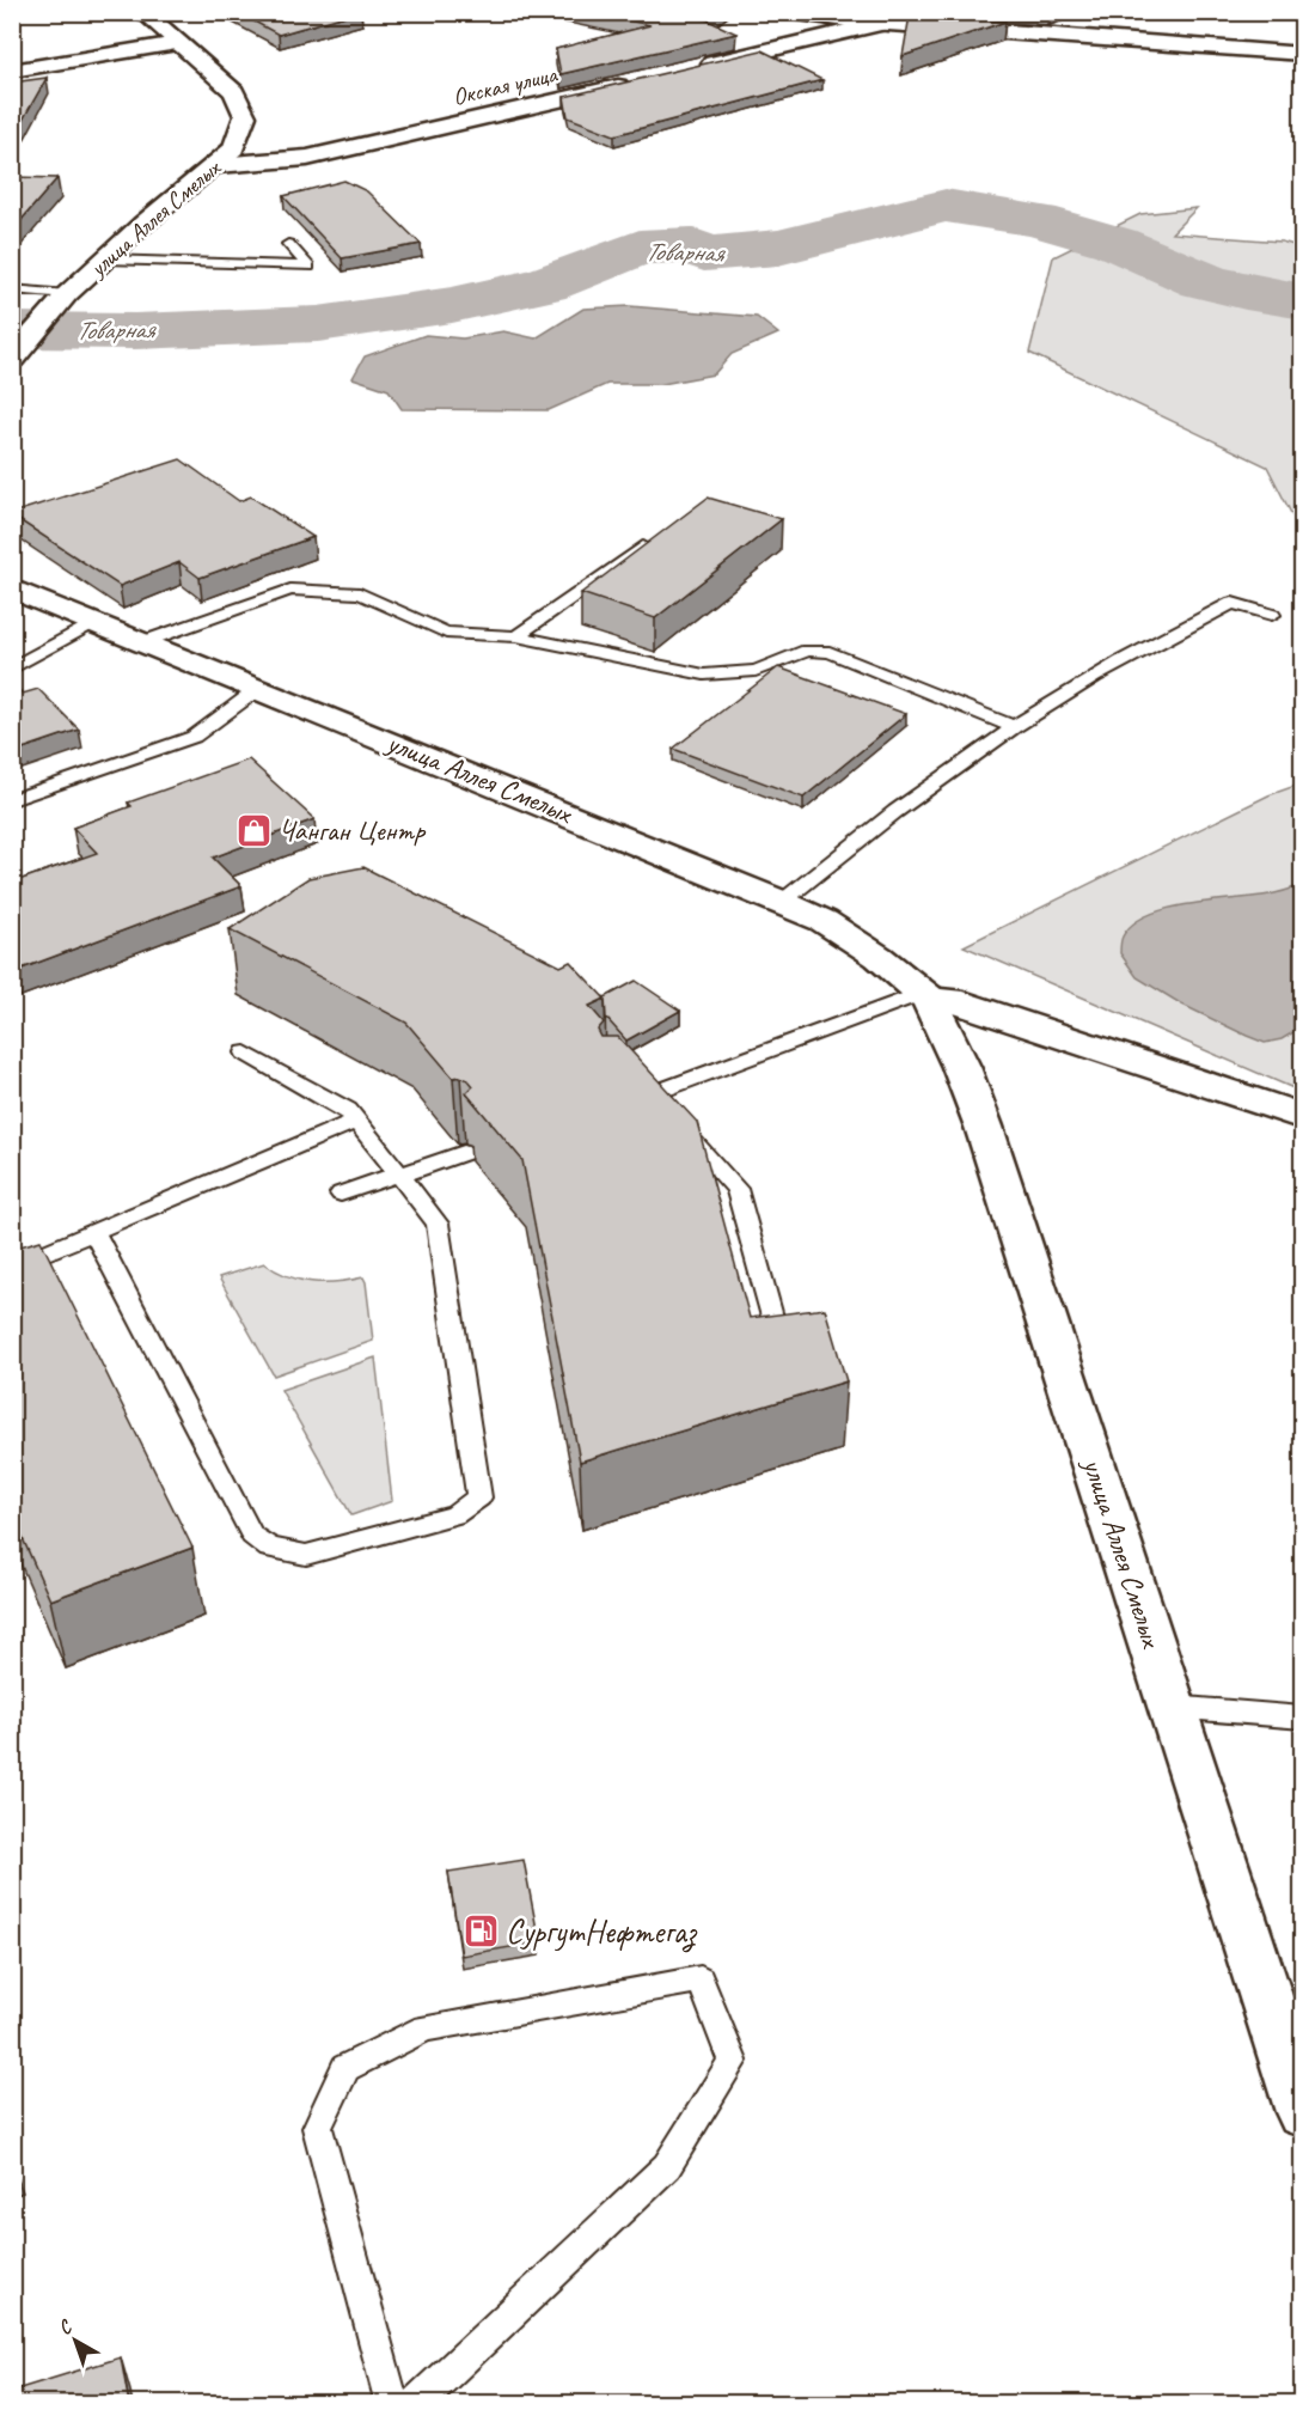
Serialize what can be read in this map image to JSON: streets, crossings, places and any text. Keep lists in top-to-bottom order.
{
  "streets": {
    "main road": ["Окская улица", "улица Аллея Смелых"]
  },
  "crossings": [
    ["Окская улица", "улица Аллея Смелых"]
  ],
  "water": ["Товарная"],
  "places": {
    "shop": ["Чанган Центр"],
    "fuel station": ["СургутНефтегаз"]
  },
  "north": "top left"
}
